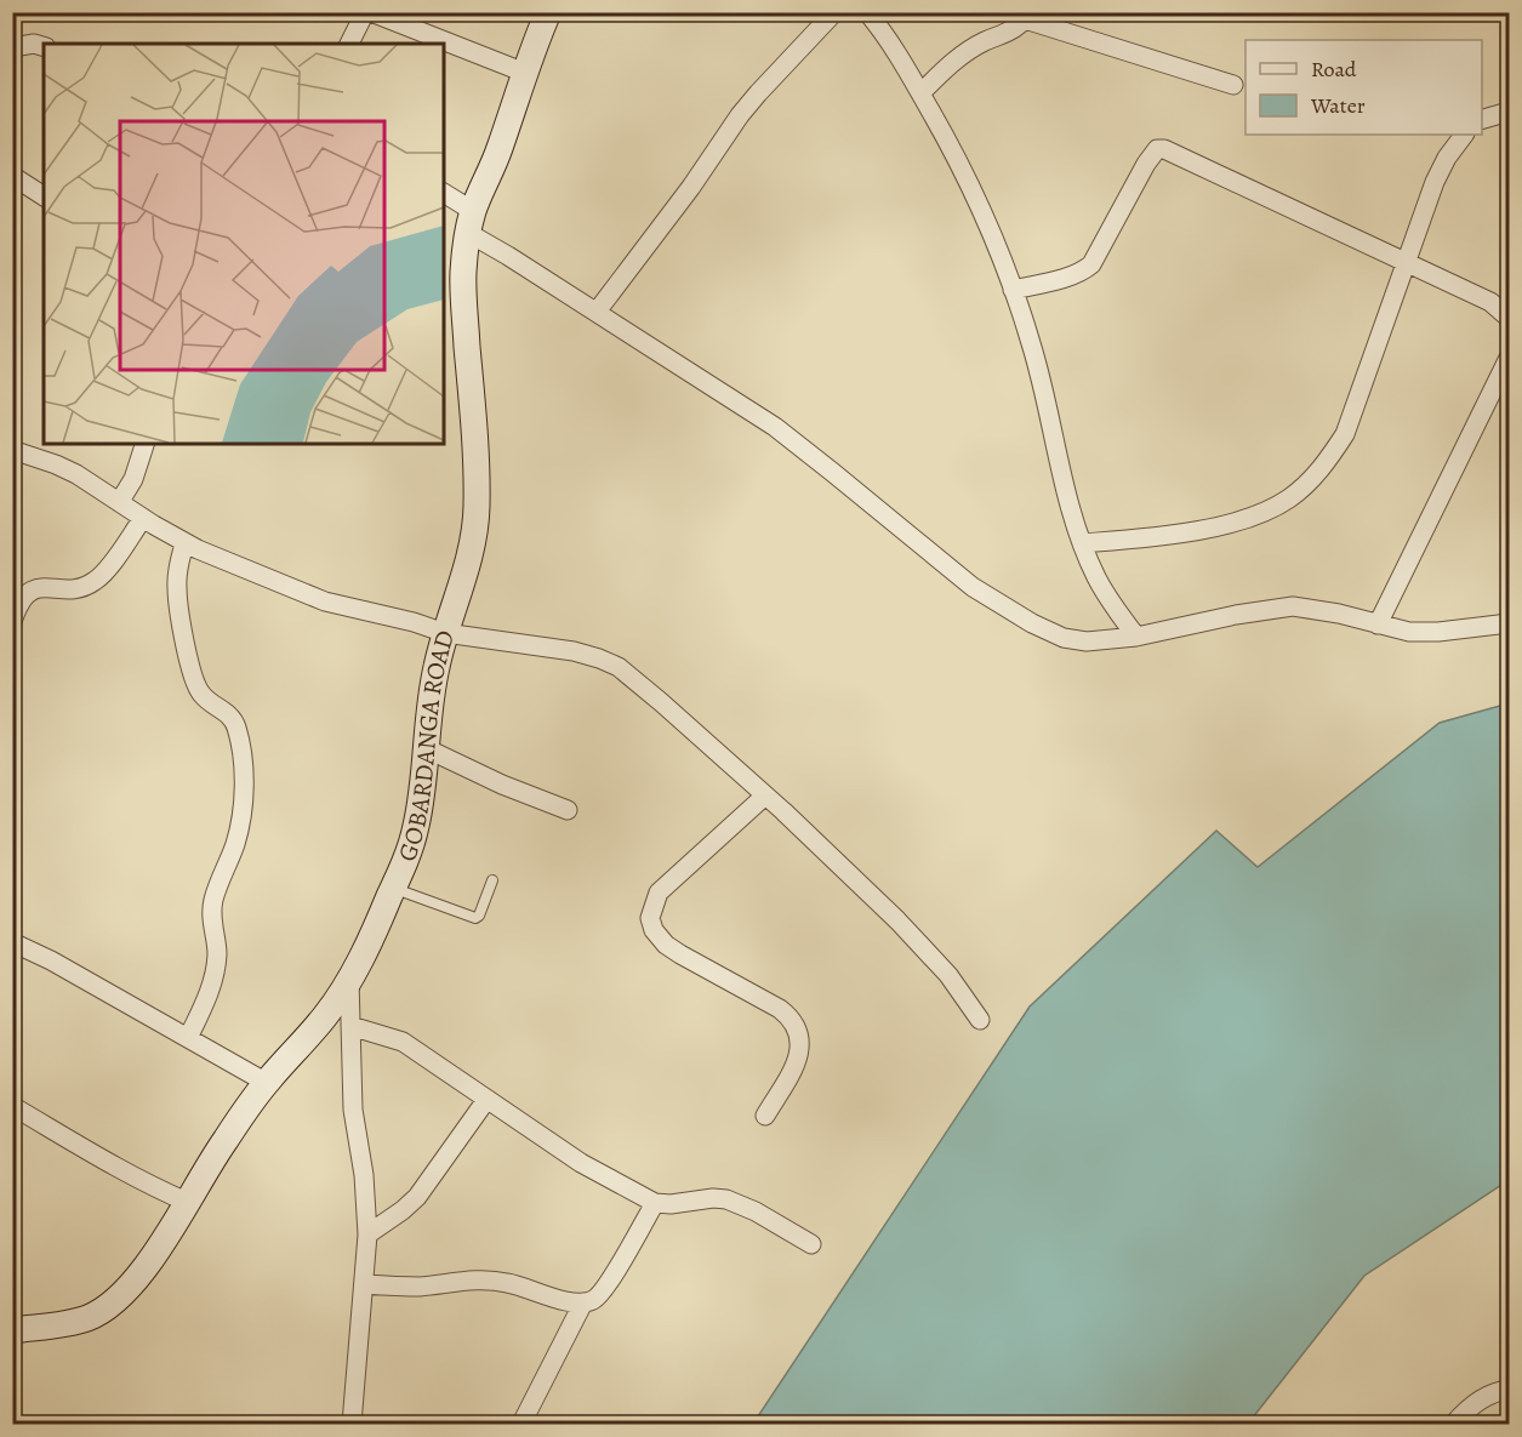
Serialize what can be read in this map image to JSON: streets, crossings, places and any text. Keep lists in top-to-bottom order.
{
  "streets": {
    "main road": ["GOBARDANGA ROAD"]
  },
  "legend": ["Road", "Water"]
}
